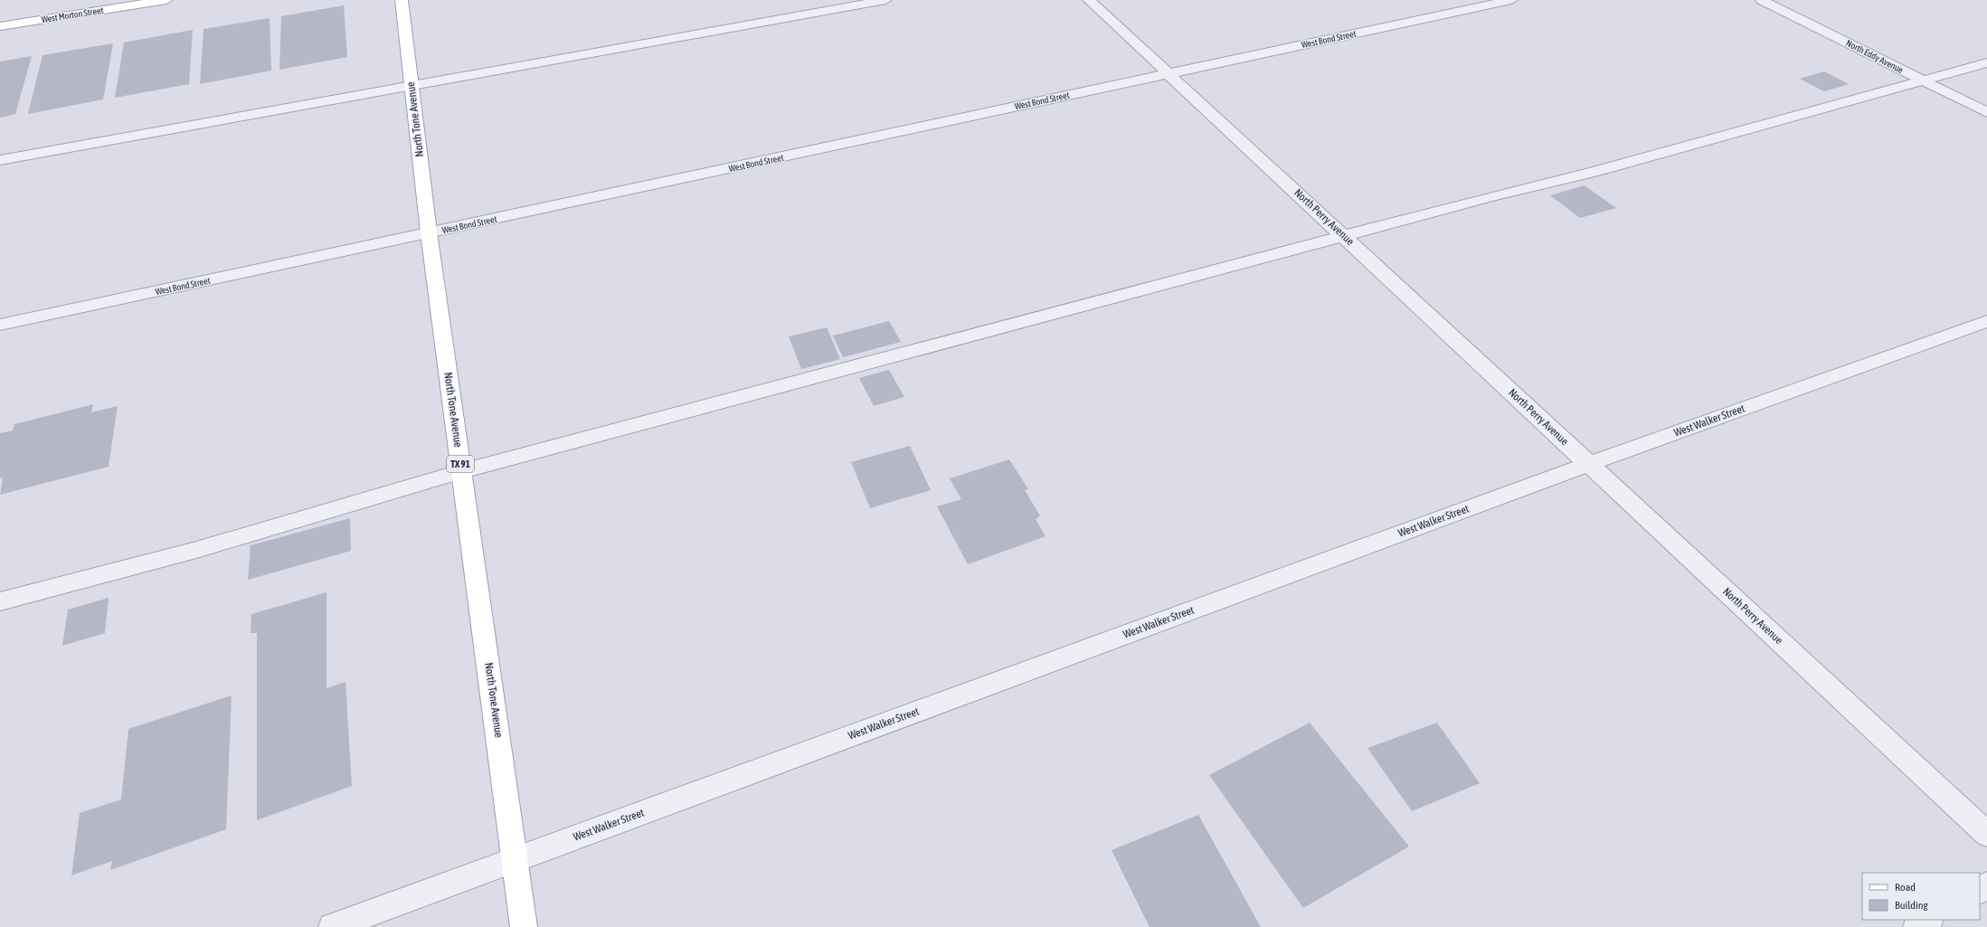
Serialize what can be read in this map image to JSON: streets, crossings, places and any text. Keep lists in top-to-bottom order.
{
  "streets": {
    "main road": ["West Morton Street", "North Tone Avenue", "TX 91"],
    "street": [
      "West Bond Street",
      "North Eddy Avenue",
      "North Perry Avenue",
      "West Walker Street"
    ]
  },
  "crossings": [
    ["West Bond Street", "North Tone Avenue"],
    ["West Bond Street", "North Perry Avenue"],
    ["North Tone Avenue", "West Walker Street"],
    ["North Perry Avenue", "West Walker Street"]
  ],
  "legend": ["Road", "Building"]
}
